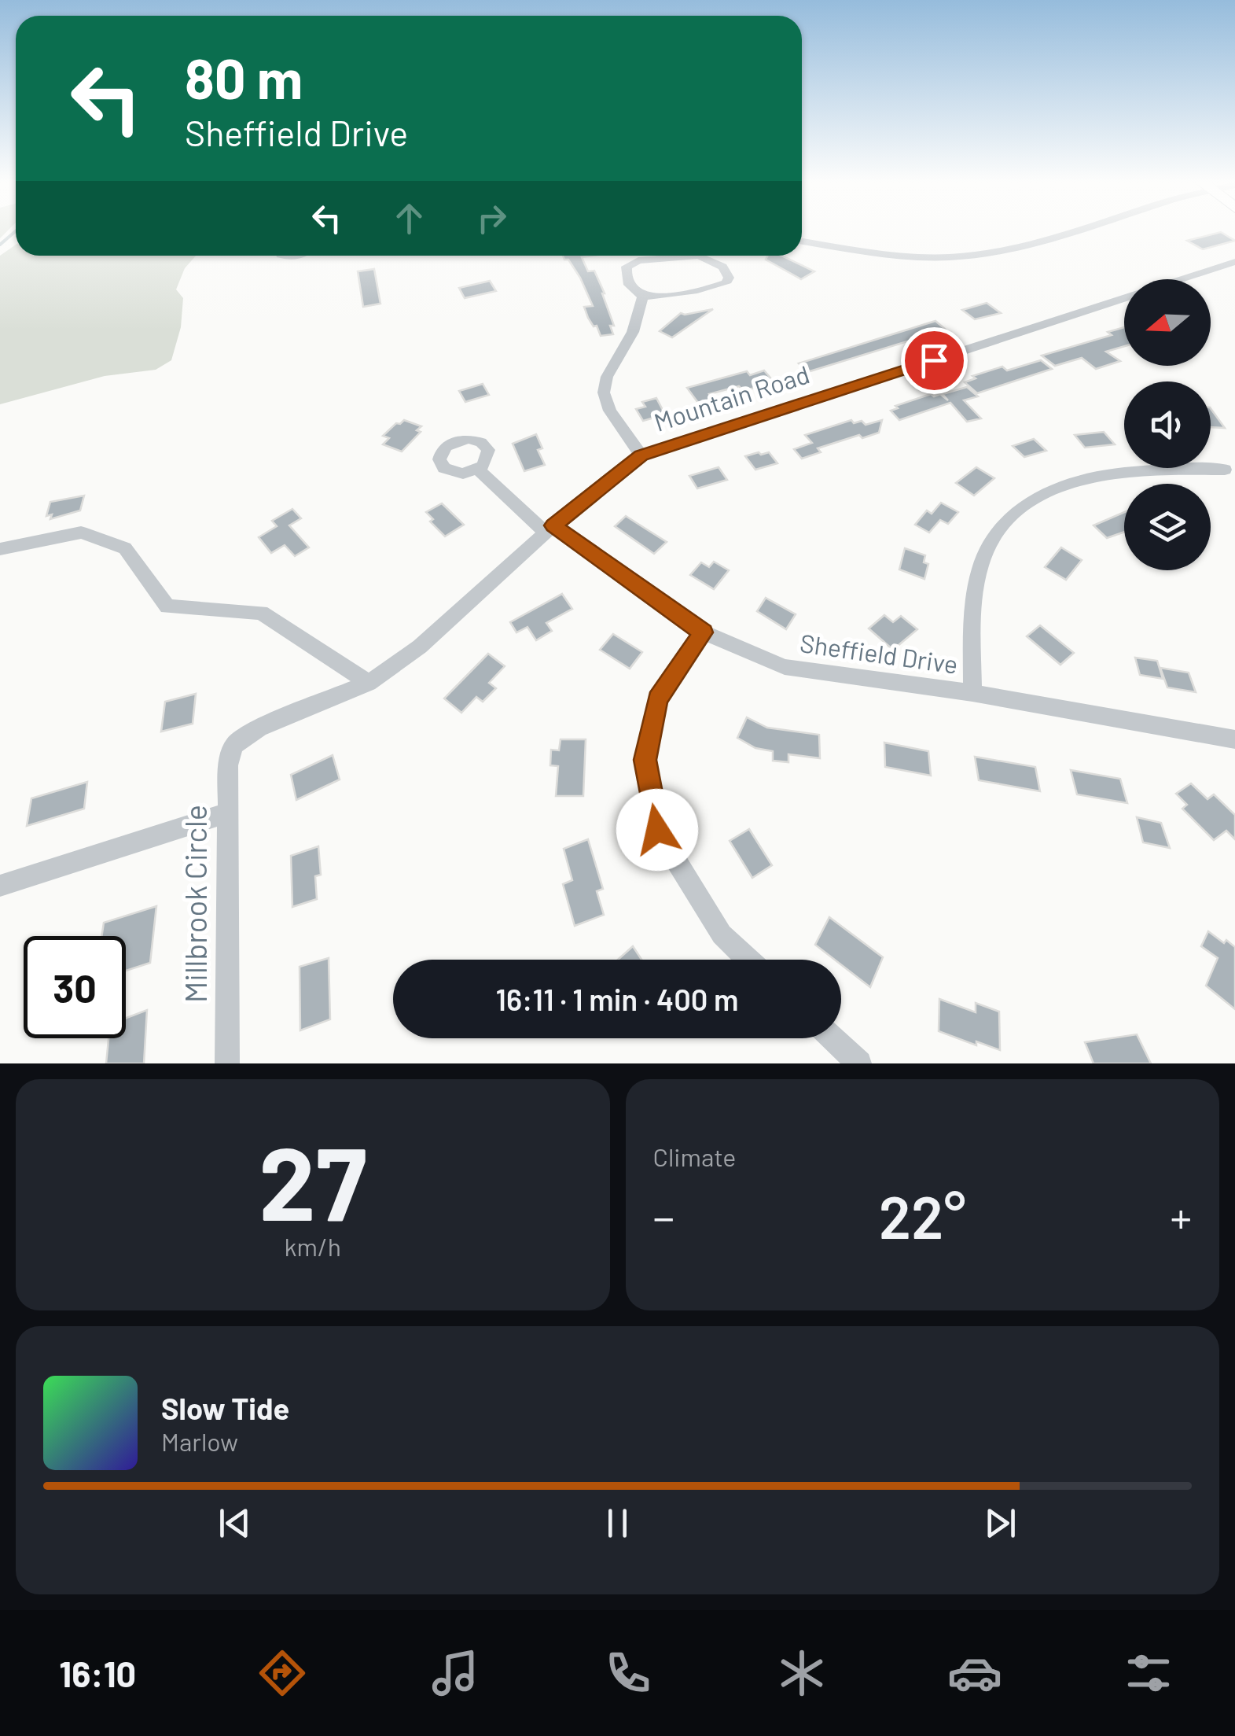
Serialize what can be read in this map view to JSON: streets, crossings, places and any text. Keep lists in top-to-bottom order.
{
  "streets": {
    "street": ["Mountain Road", "Sheffield Drive", "Millbrook Circle"]
  },
  "crossings": [
    ["Mountain Road", "Sheffield Drive"],
    ["Mountain Road", "Millbrook Circle"]
  ],
  "north": "left",
  "page": {
    "turn": ["80 m", "Sheffield Drive"],
    "limit": "30",
    "trip": "16:11 · 1 min · 400 m",
    "tile": [
      ["27", "km/h"],
      "Climate"
    ],
    "heat": ["−", "22°", "+"],
    "song": ["Slow Tide", "Marlow"],
    "tabs": "16:10"
  }
}
